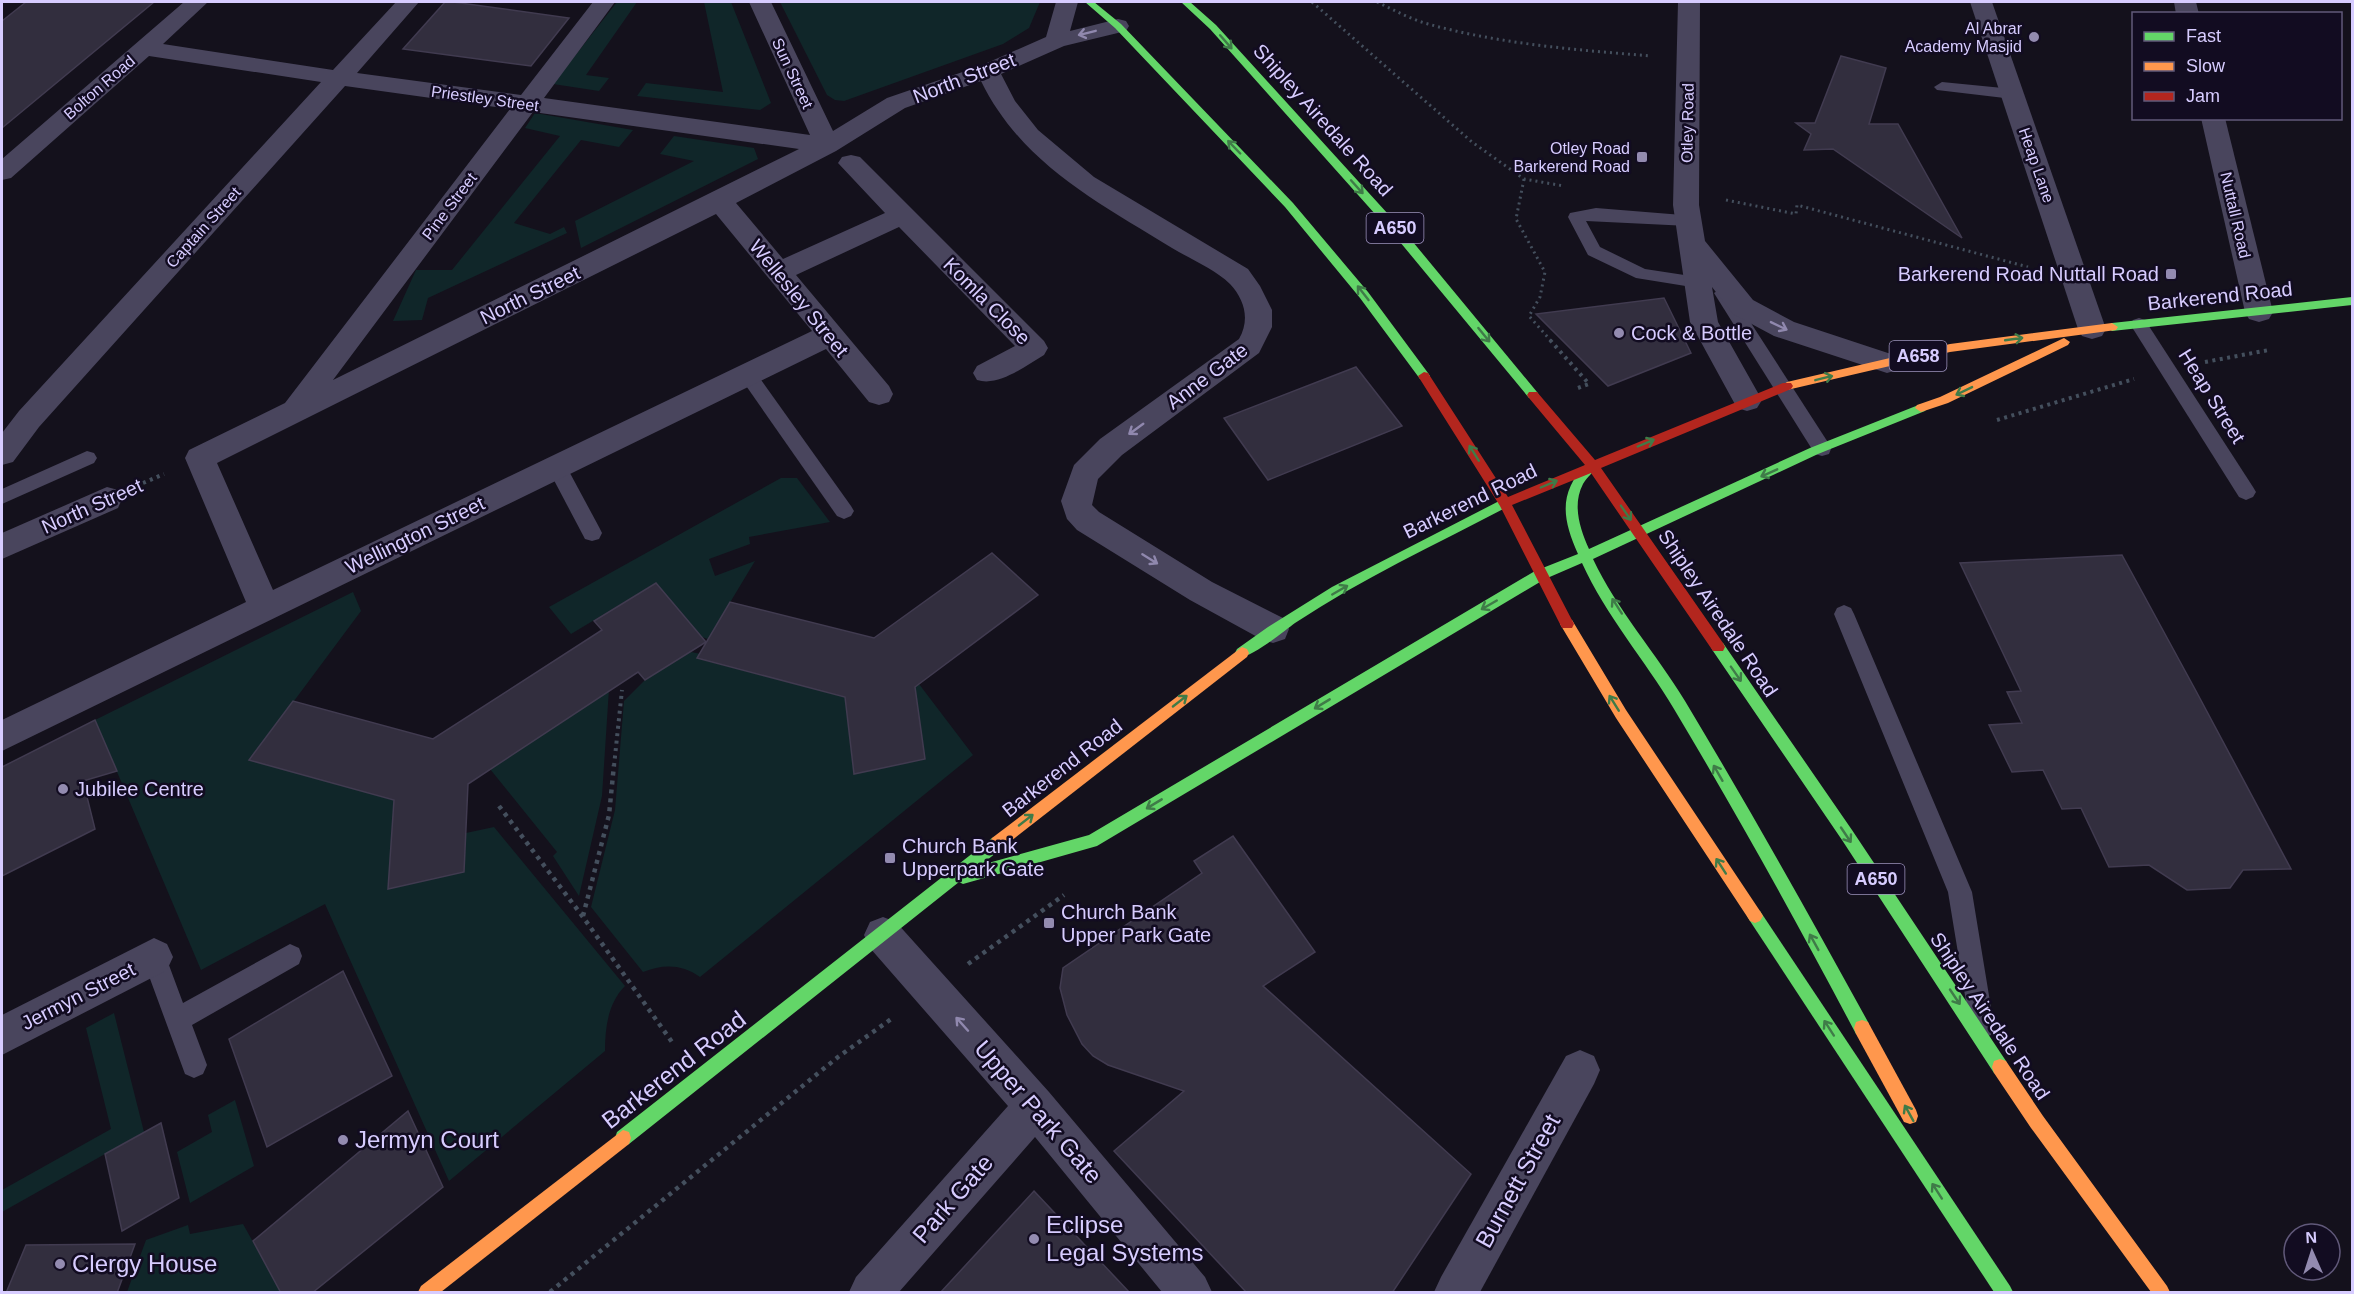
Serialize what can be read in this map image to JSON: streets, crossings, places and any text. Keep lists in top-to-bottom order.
{
  "streets": {
    "main road": [
      "Shipley Airedale Road",
      "A650",
      "Barkerend Road",
      "A658"
    ],
    "street": [
      "Sun Street",
      "North Street",
      "Bolton Road",
      "Priestley Street",
      "Otley Road",
      "Heap Lane",
      "Pine Street",
      "Nuttall Road",
      "Captain Street",
      "Wellesley Street",
      "Komla Close",
      "Anne Gate",
      "Wellington Street",
      "Jermyn Street",
      "Upper Park Gate",
      "Burnett Street",
      "Park Gate"
    ],
    "lane": ["Heap Street"]
  },
  "crossings": [
    ["Sun Street", "North Street"],
    ["Sun Street", "Priestley Street"],
    ["North Street", "Priestley Street"],
    ["North Street", "Pine Street"],
    ["North Street", "Wellesley Street"],
    ["North Street", "Anne Gate"],
    ["Bolton Road", "Priestley Street"],
    ["Priestley Street", "Pine Street"],
    ["Priestley Street", "Captain Street"],
    ["Shipley Airedale Road", "Barkerend Road"],
    ["Otley Road", "Barkerend Road"],
    ["Heap Lane", "Barkerend Road"],
    ["Nuttall Road", "Barkerend Road"],
    ["Barkerend Road", "Anne Gate"],
    ["Barkerend Road", "Heap Street"],
    ["Barkerend Road", "Upper Park Gate"],
    ["Wellesley Street", "Wellington Street"],
    ["Upper Park Gate", "Park Gate"]
  ],
  "places": {
    "other": [
      "Al Abrar Academy Masjid",
      "Cock & Bottle",
      "Jubilee Centre",
      "Jermyn Court",
      "Eclipse Legal Systems",
      "Clergy House"
    ],
    "transit": [
      "Otley Road Barkerend Road",
      "Barkerend Road Nuttall Road",
      "Church Bank Upperpark Gate",
      "Church Bank Upper Park Gate"
    ]
  },
  "legend": ["Fast", "Slow", "Jam"],
  "north": "top"
}
